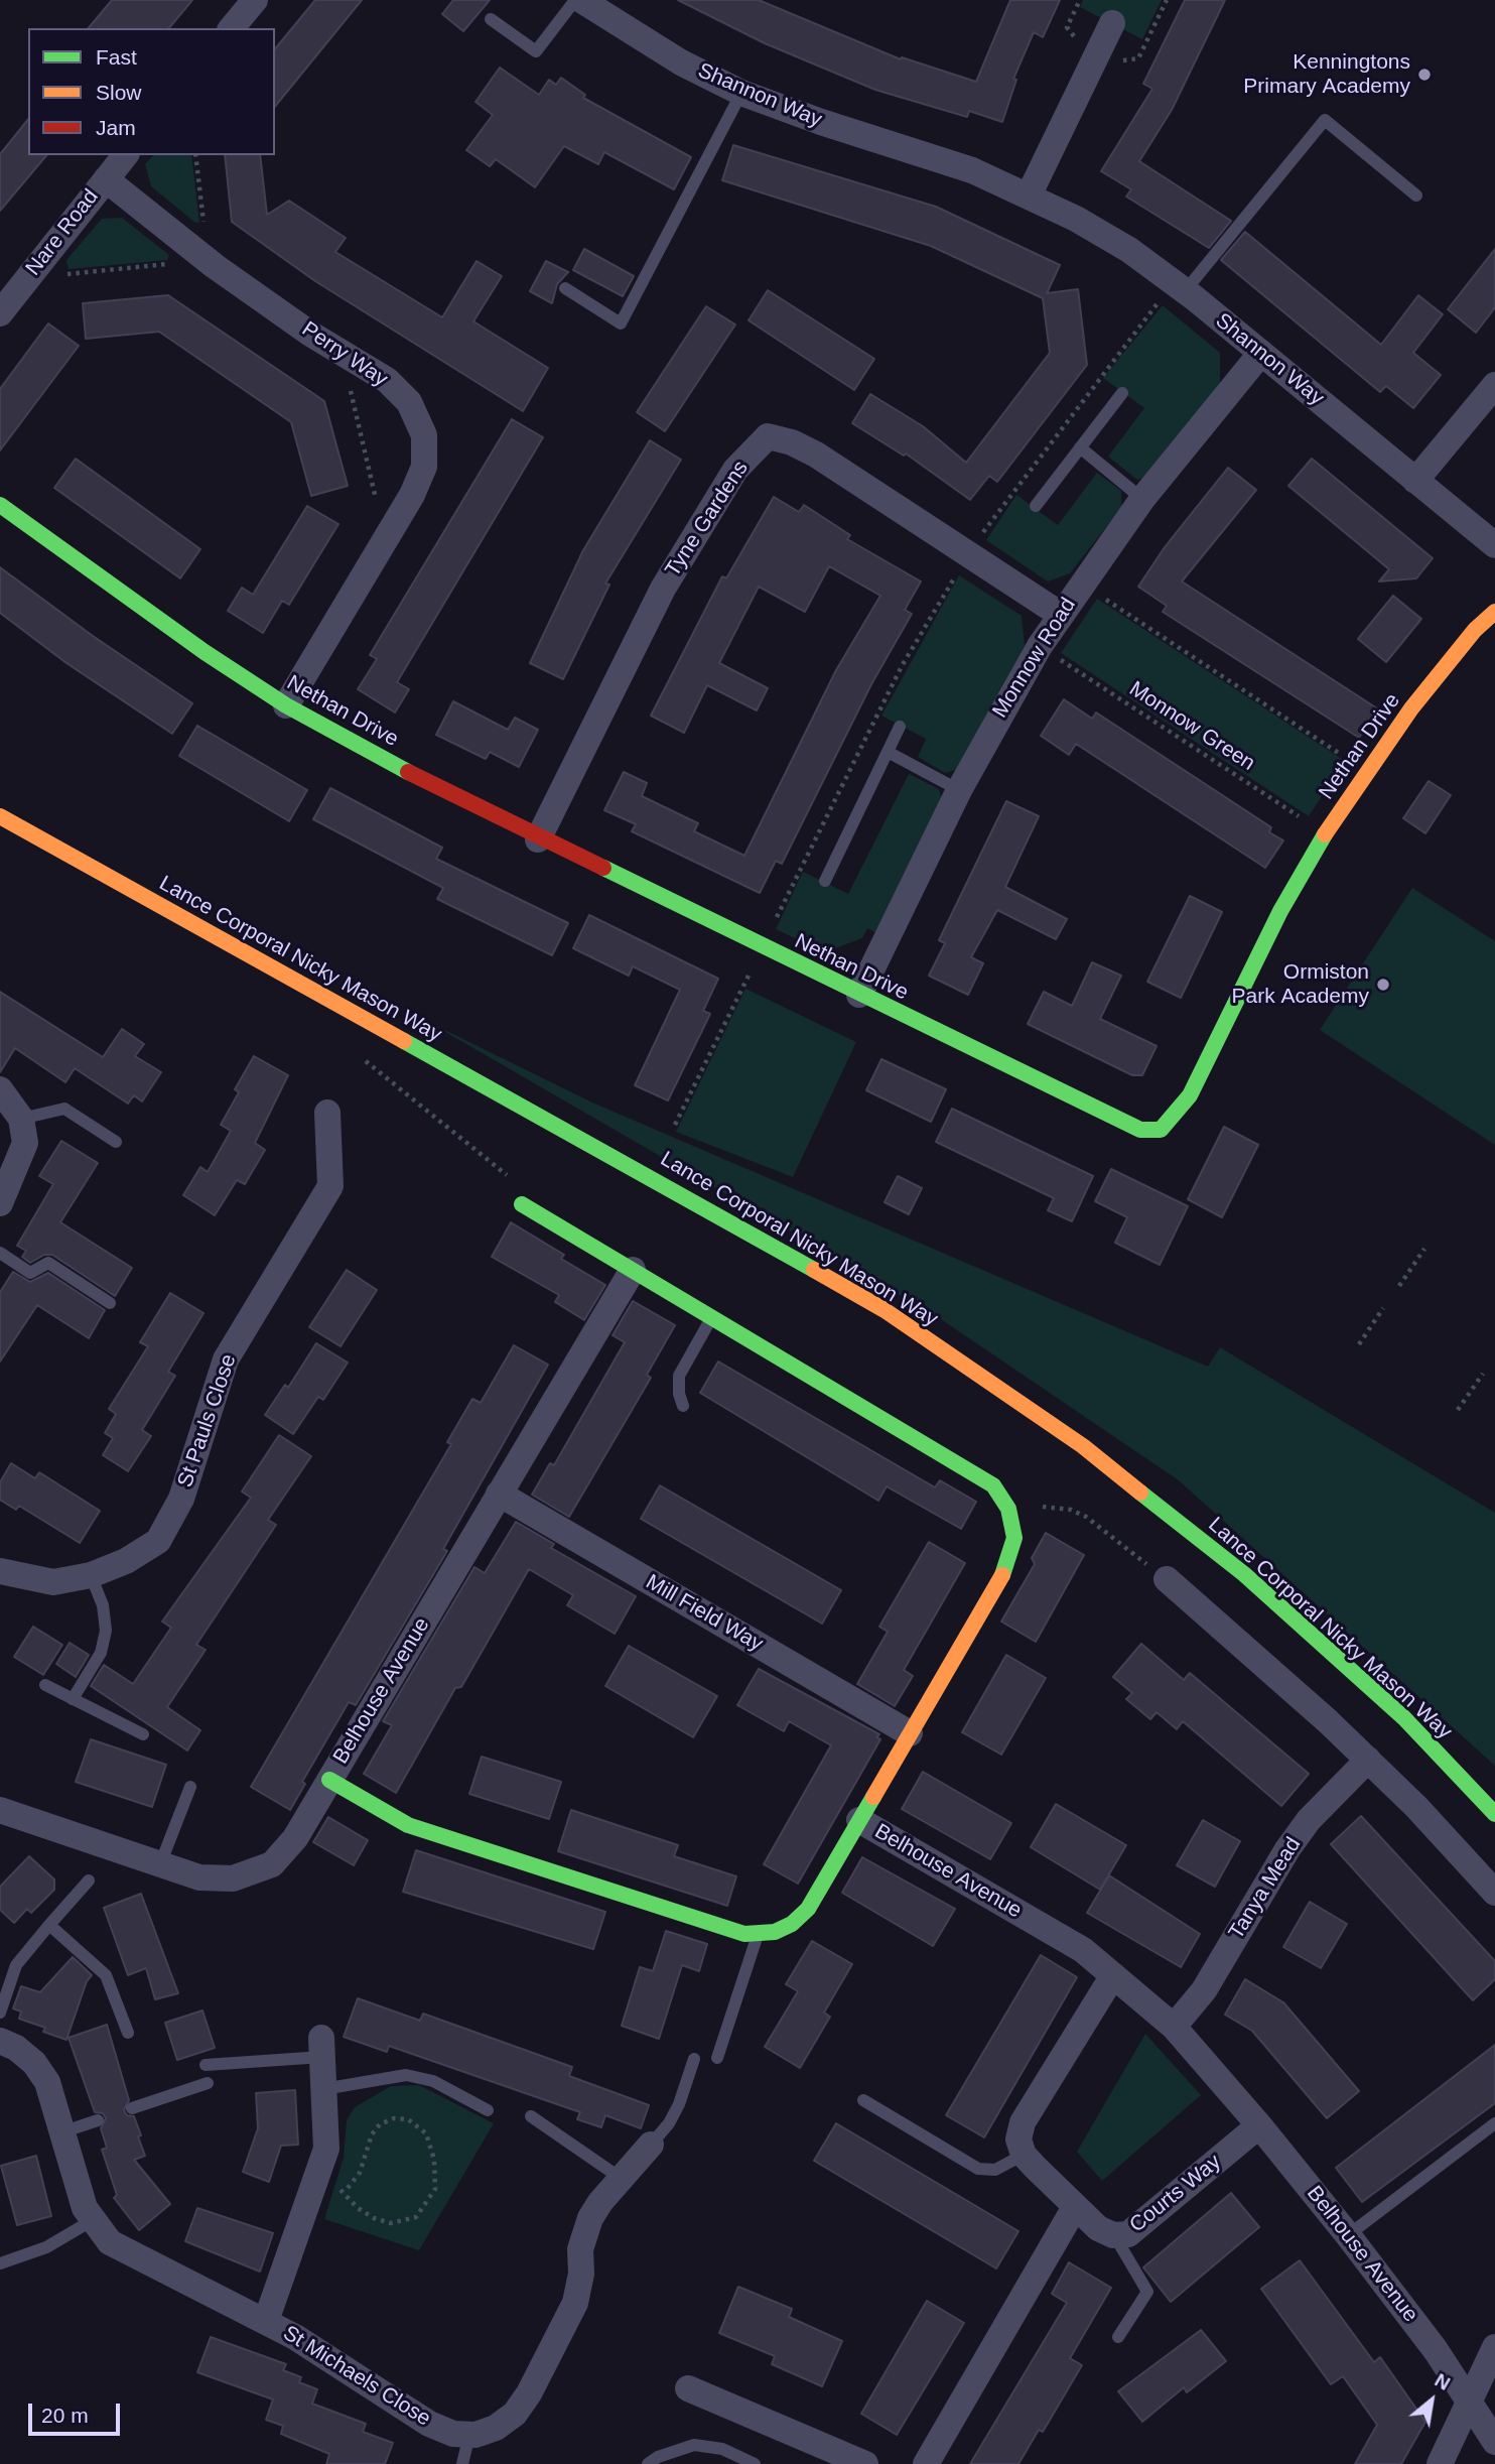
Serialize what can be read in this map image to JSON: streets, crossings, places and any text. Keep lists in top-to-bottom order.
{
  "streets": {
    "street": [
      "Shannon Way",
      "Nare Road",
      "Perry Way",
      "Tyne Gardens",
      "Monnow Road",
      "Nethan Drive",
      "Lance Corporal Nicky Mason Way",
      "St Pauls Close",
      "Mill Field Way",
      "Belhouse Avenue",
      "Tanya Mead",
      "Courts Way",
      "St Michaels Close"
    ],
    "path": ["Monnow Green"]
  },
  "crossings": [
    ["Shannon Way", "Monnow Road"],
    ["Nare Road", "Perry Way"],
    ["Perry Way", "Nethan Drive"],
    ["Tyne Gardens", "Monnow Road"],
    ["Tyne Gardens", "Nethan Drive"],
    ["Monnow Road", "Nethan Drive"],
    ["Monnow Road", "Monnow Green"],
    ["Nethan Drive", "Monnow Green"],
    ["Mill Field Way", "Belhouse Avenue"],
    ["Belhouse Avenue", "Tanya Mead"],
    ["Belhouse Avenue", "Courts Way"]
  ],
  "places": ["Kenningtons Primary Academy", "Ormiston Park Academy"],
  "legend": ["Fast", "Slow", "Jam"],
  "scale_bar": "20 m",
  "north": "top right"
}
